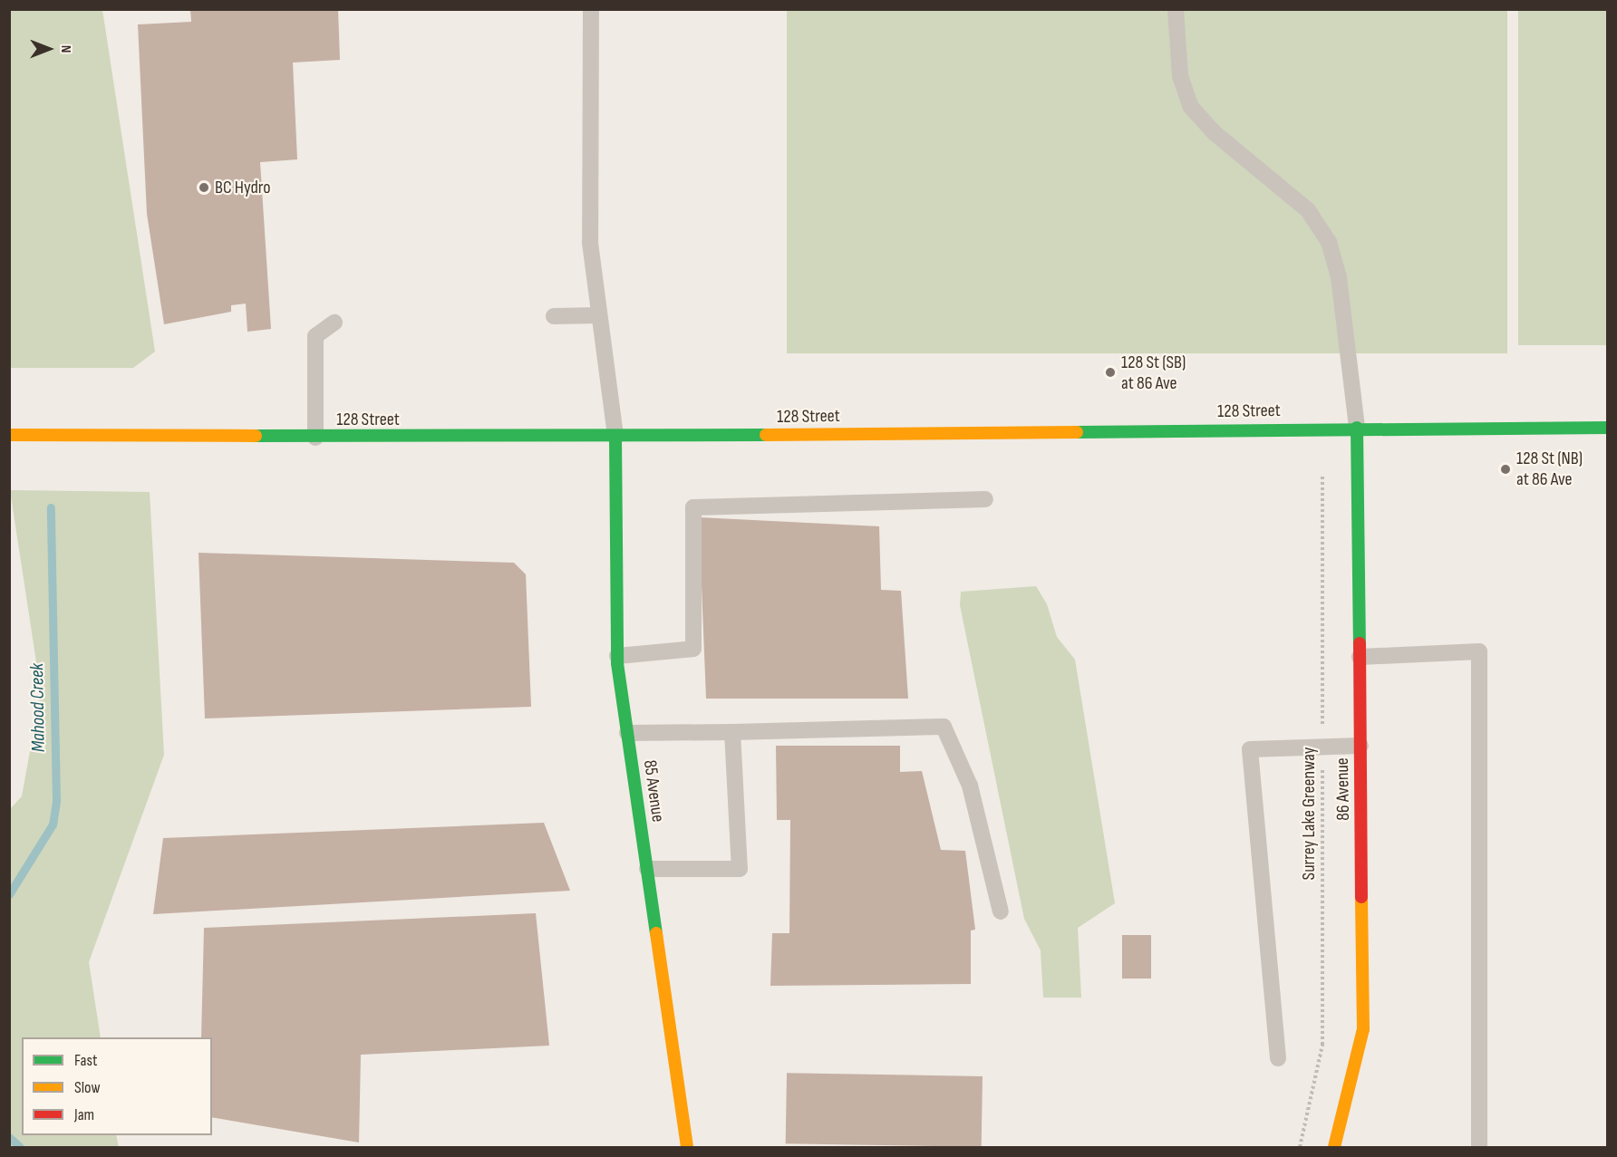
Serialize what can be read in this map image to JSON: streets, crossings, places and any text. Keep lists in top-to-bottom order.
{
  "streets": {
    "main road": ["128 Street", "86 Avenue", "85 Avenue"],
    "path": ["Surrey Lake Greenway"]
  },
  "crossings": [
    ["128 Street", "86 Avenue"],
    ["128 Street", "85 Avenue"]
  ],
  "water": ["Mahood Creek"],
  "places": ["BC Hydro", "128 St (SB) at 86 Ave", "128 St (NB) at 86 Ave"],
  "legend": ["Fast", "Slow", "Jam"],
  "north": "right"
}
